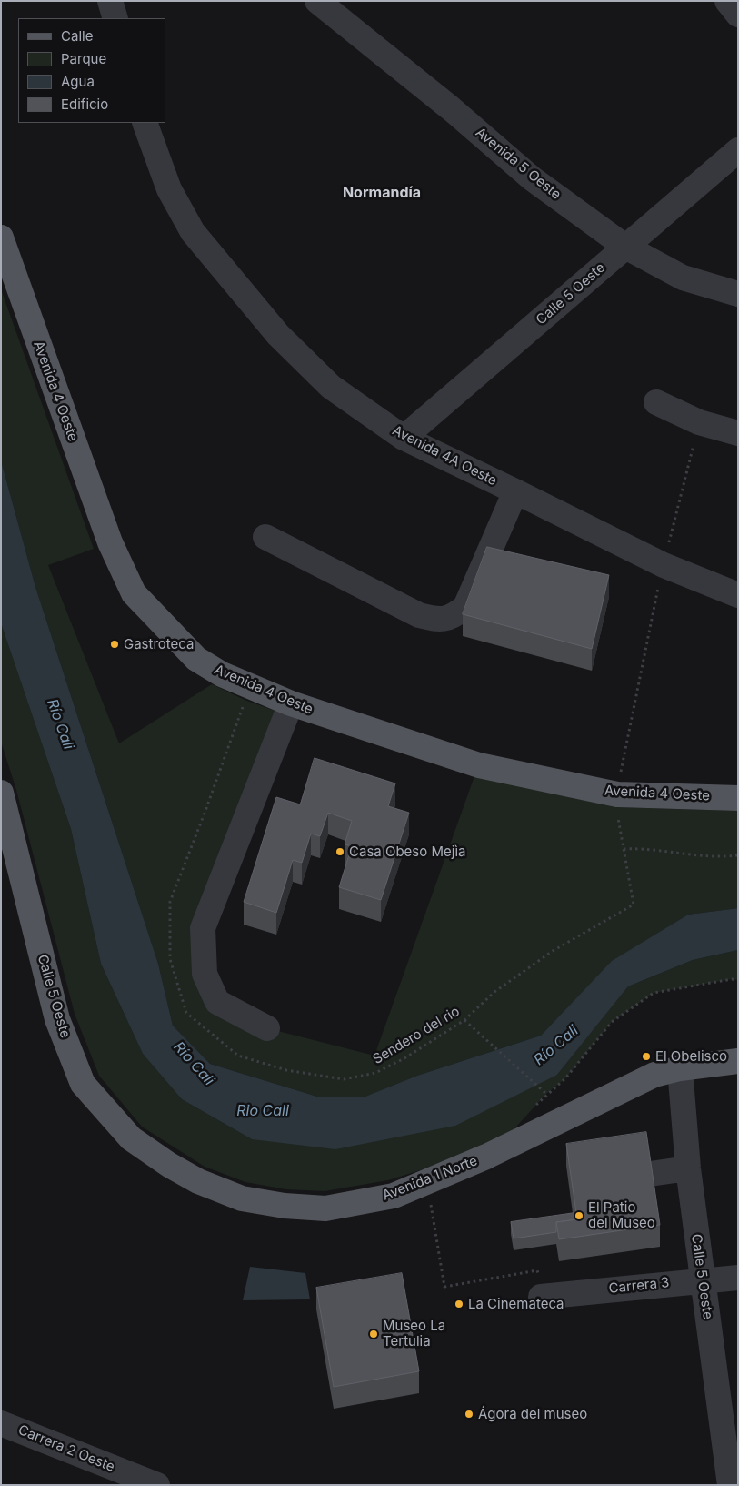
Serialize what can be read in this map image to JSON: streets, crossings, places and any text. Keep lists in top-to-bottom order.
{
  "streets": {
    "main road": ["Calle 5 Oeste", "Avenida 4 Oeste", "Avenida 1 Norte"],
    "street": [
      "Avenida 5 Oeste",
      "Avenida 4A Oeste",
      "Carrera 3",
      "Carrera 2 Oeste"
    ],
    "path": ["Sendero del rio"]
  },
  "crossings": [
    ["Avenida 5 Oeste", "Calle 5 Oeste"],
    ["Calle 5 Oeste", "Avenida 4A Oeste"],
    ["Calle 5 Oeste", "Avenida 1 Norte"],
    ["Calle 5 Oeste", "Carrera 3"]
  ],
  "districts": ["Normandía"],
  "water": ["Río Cali", "Rio Cali"],
  "places": [
    "Gastroteca",
    "Casa Obeso Mejìa",
    "El Obelisco",
    "El Patio del Museo",
    "La Cinemateca",
    "Museo La Tertulia",
    "Ágora del museo"
  ],
  "legend": [
    "Calle",
    "Parque",
    "Agua",
    "Edificio"
  ]
}
